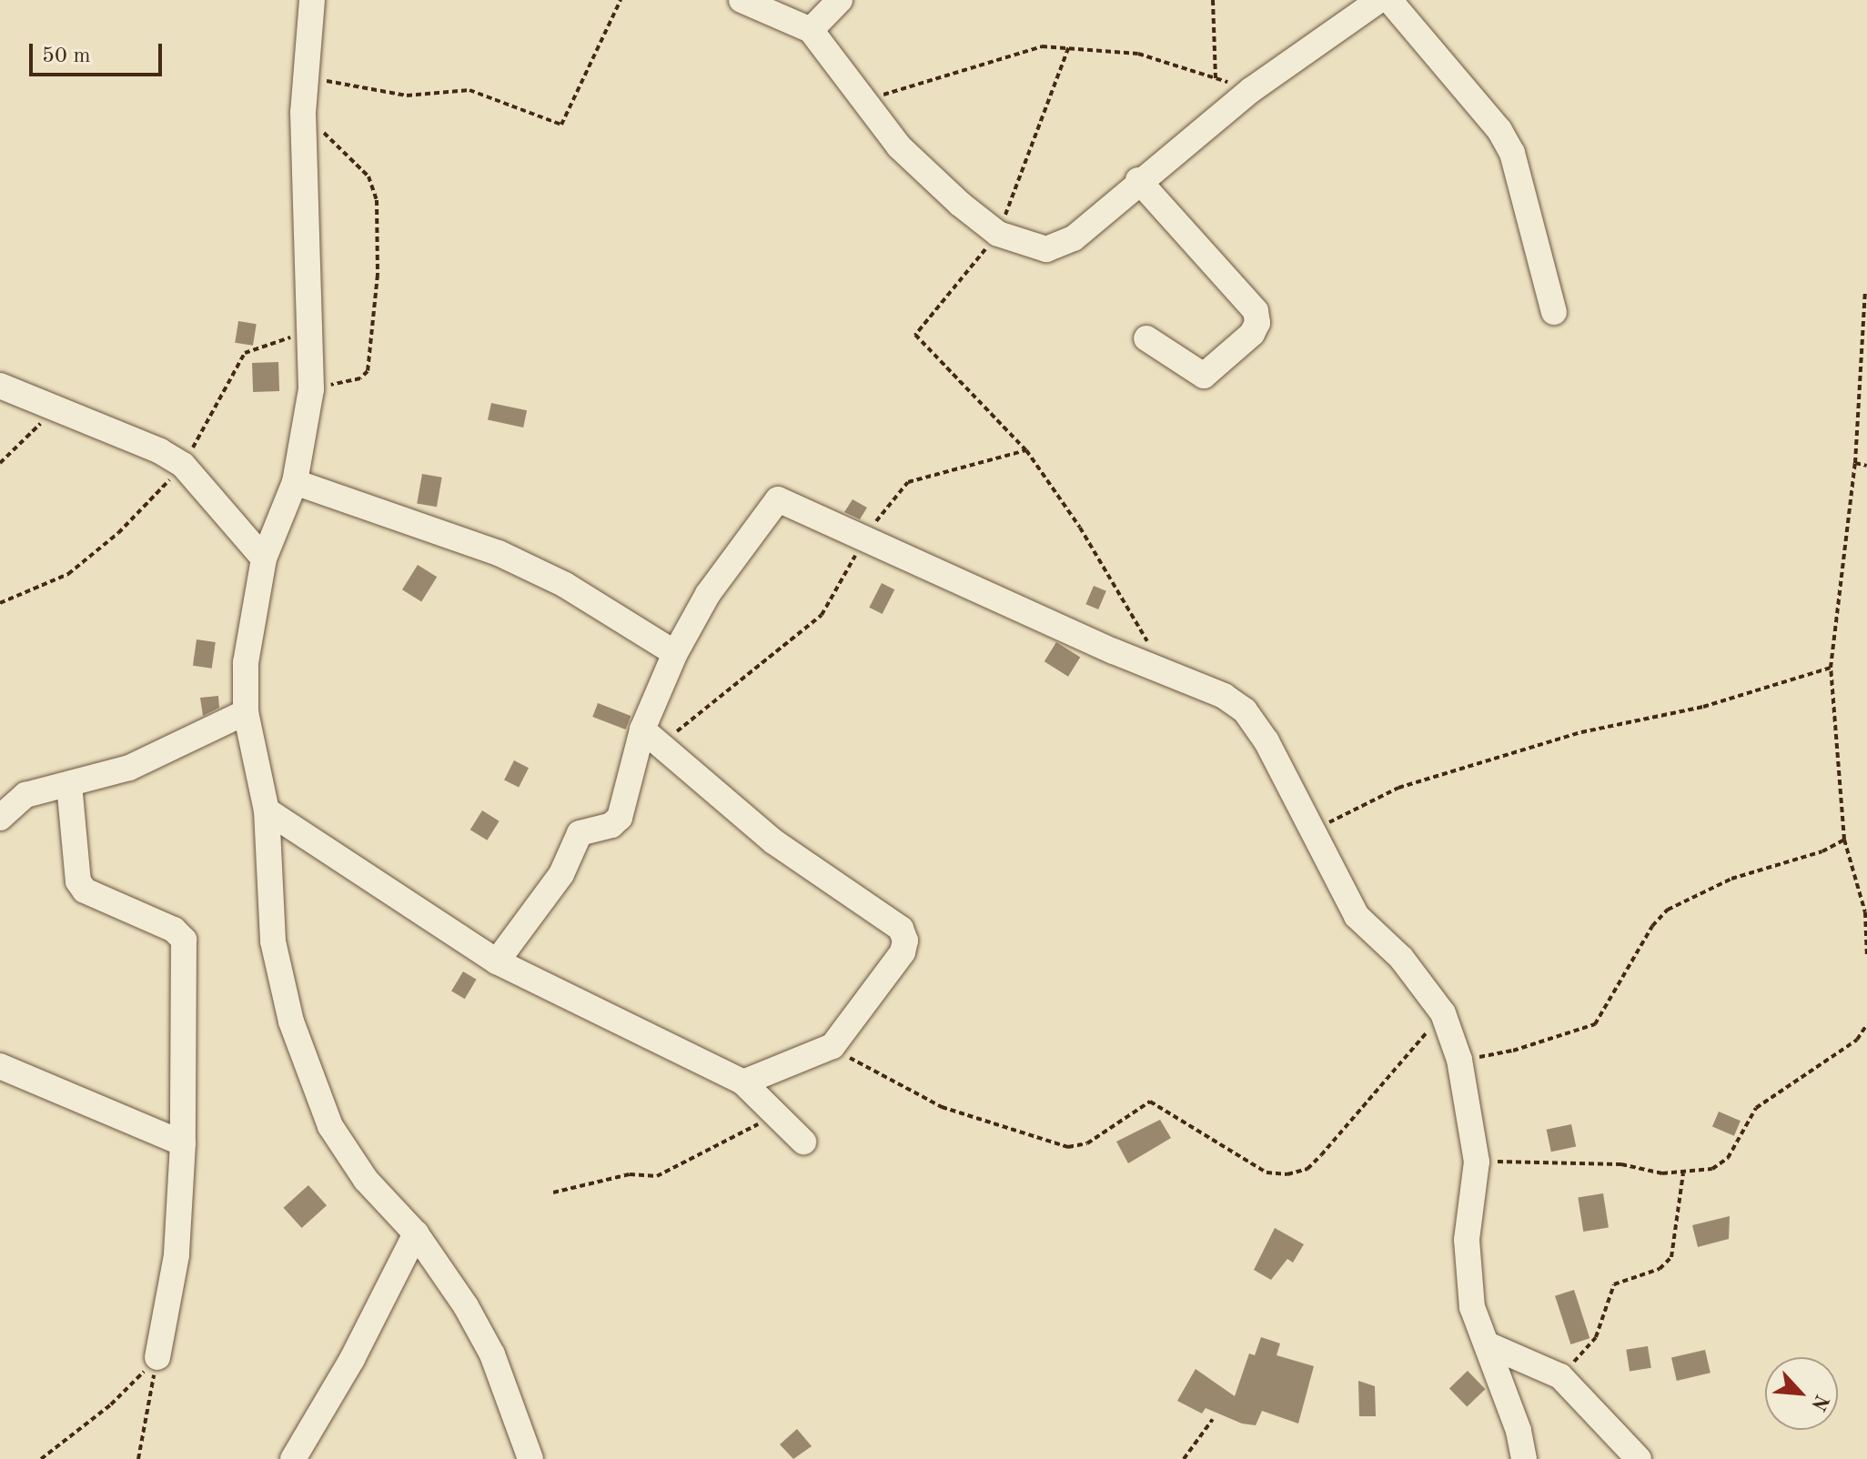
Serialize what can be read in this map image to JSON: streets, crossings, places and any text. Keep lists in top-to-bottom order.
{
  "scale_bar": "50 m",
  "north": "bottom right"
}
